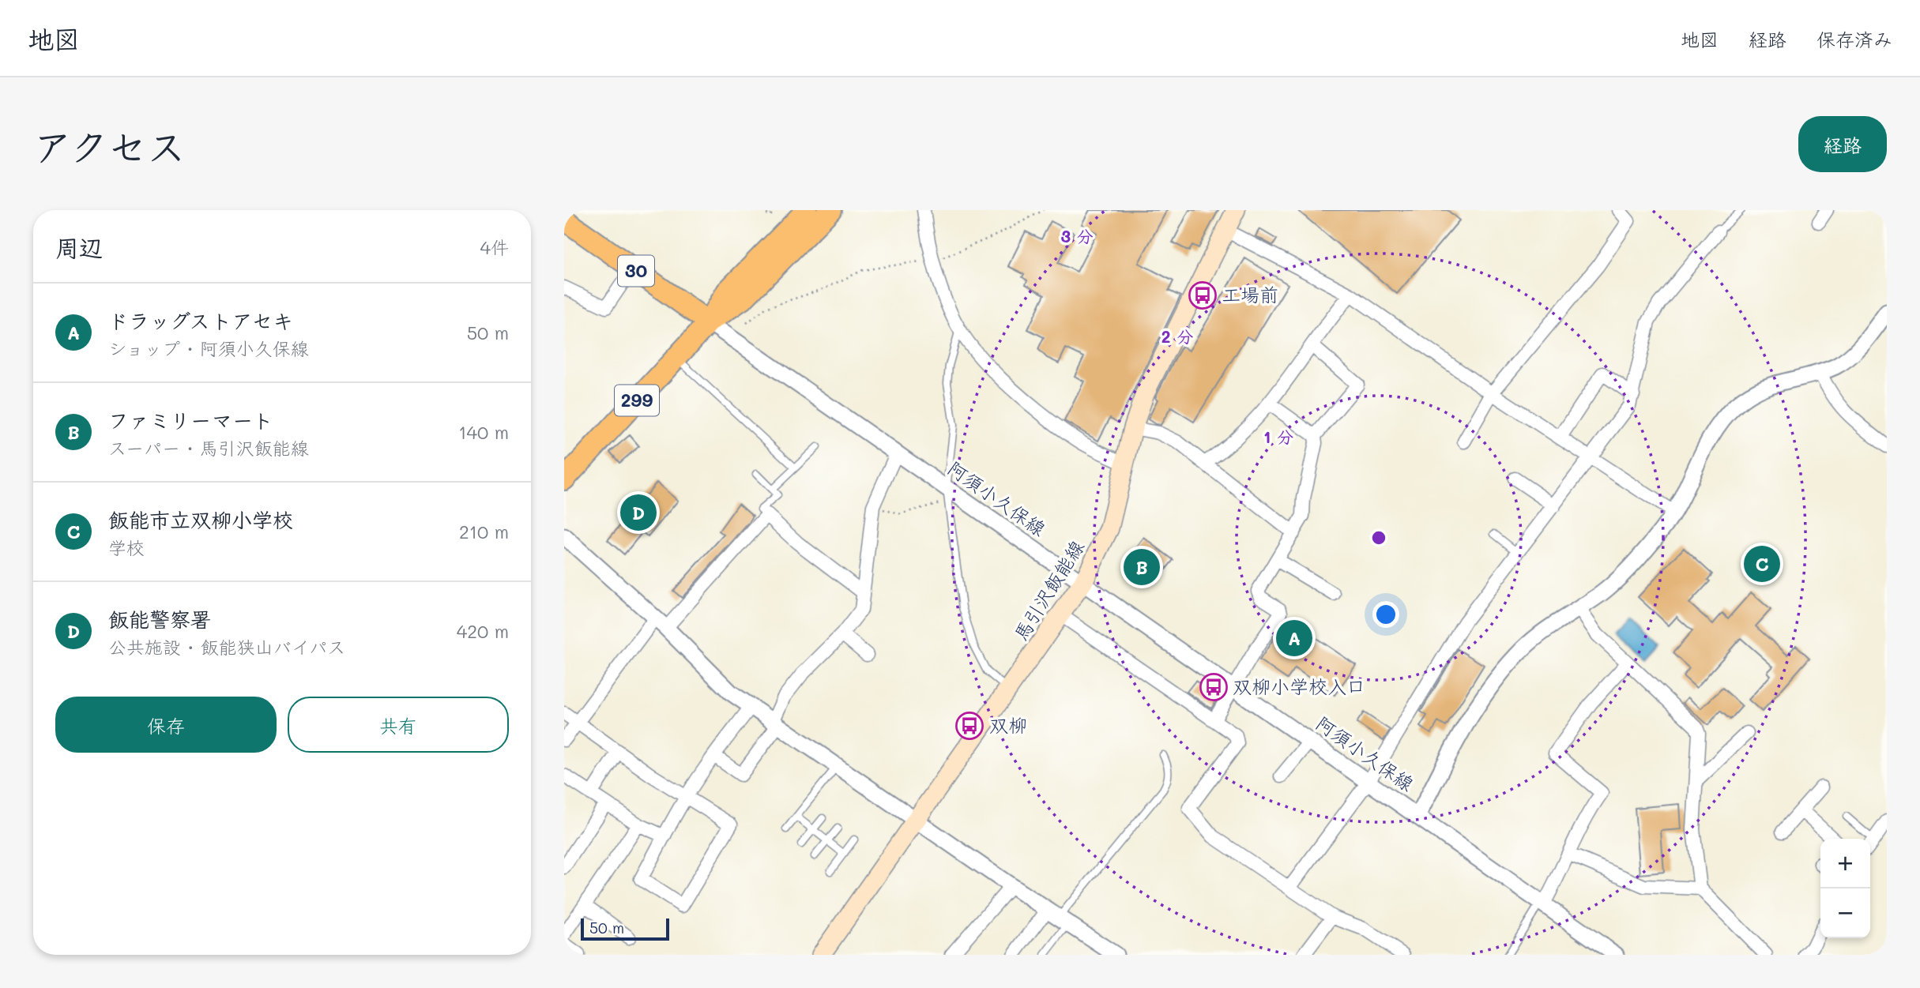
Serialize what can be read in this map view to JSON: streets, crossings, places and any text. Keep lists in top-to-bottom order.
{
  "streets": {
    "main road": ["30", "299", "馬引沢飯能線"],
    "street": ["阿須小久保線"]
  },
  "crossings": [
    ["30", "299"],
    ["30", "阿須小久保線"],
    ["299", "阿須小久保線"],
    ["阿須小久保線", "馬引沢飯能線"]
  ],
  "places": {
    "bus stop": ["工場前", "双柳小学校入口", "双柳"]
  },
  "scale_bar": "50 m",
  "page": {
    "header": "地図",
    "nav": ["地図", "経路", "保存済み"],
    "title": "アクセス",
    "buttons": [
      "経路",
      ["保存", "共有"]
    ],
    "heading": ["周辺", "4件"],
    "list": [
      {
        "mark": "A",
        "name": "ドラッグストアセキ",
        "note": "ショップ · 阿須小久保線",
        "value": "50 m"
      },
      {
        "mark": "B",
        "name": "ファミリーマート",
        "note": "スーパー · 馬引沢飯能線",
        "value": "140 m"
      },
      {
        "mark": "C",
        "name": "飯能市立双柳小学校",
        "note": "学校",
        "value": "210 m"
      },
      {
        "mark": "D",
        "name": "飯能警察署",
        "note": "公共施設 · 飯能狭山バイパス",
        "value": "420 m"
      }
    ],
    "pins": [
      "D",
      "C",
      "B",
      "A"
    ],
    "map_buttons": ["+", "−"],
    "scale": "50 m"
  },
  "rings": ["3 分", "2 分", "1 分"]
}
